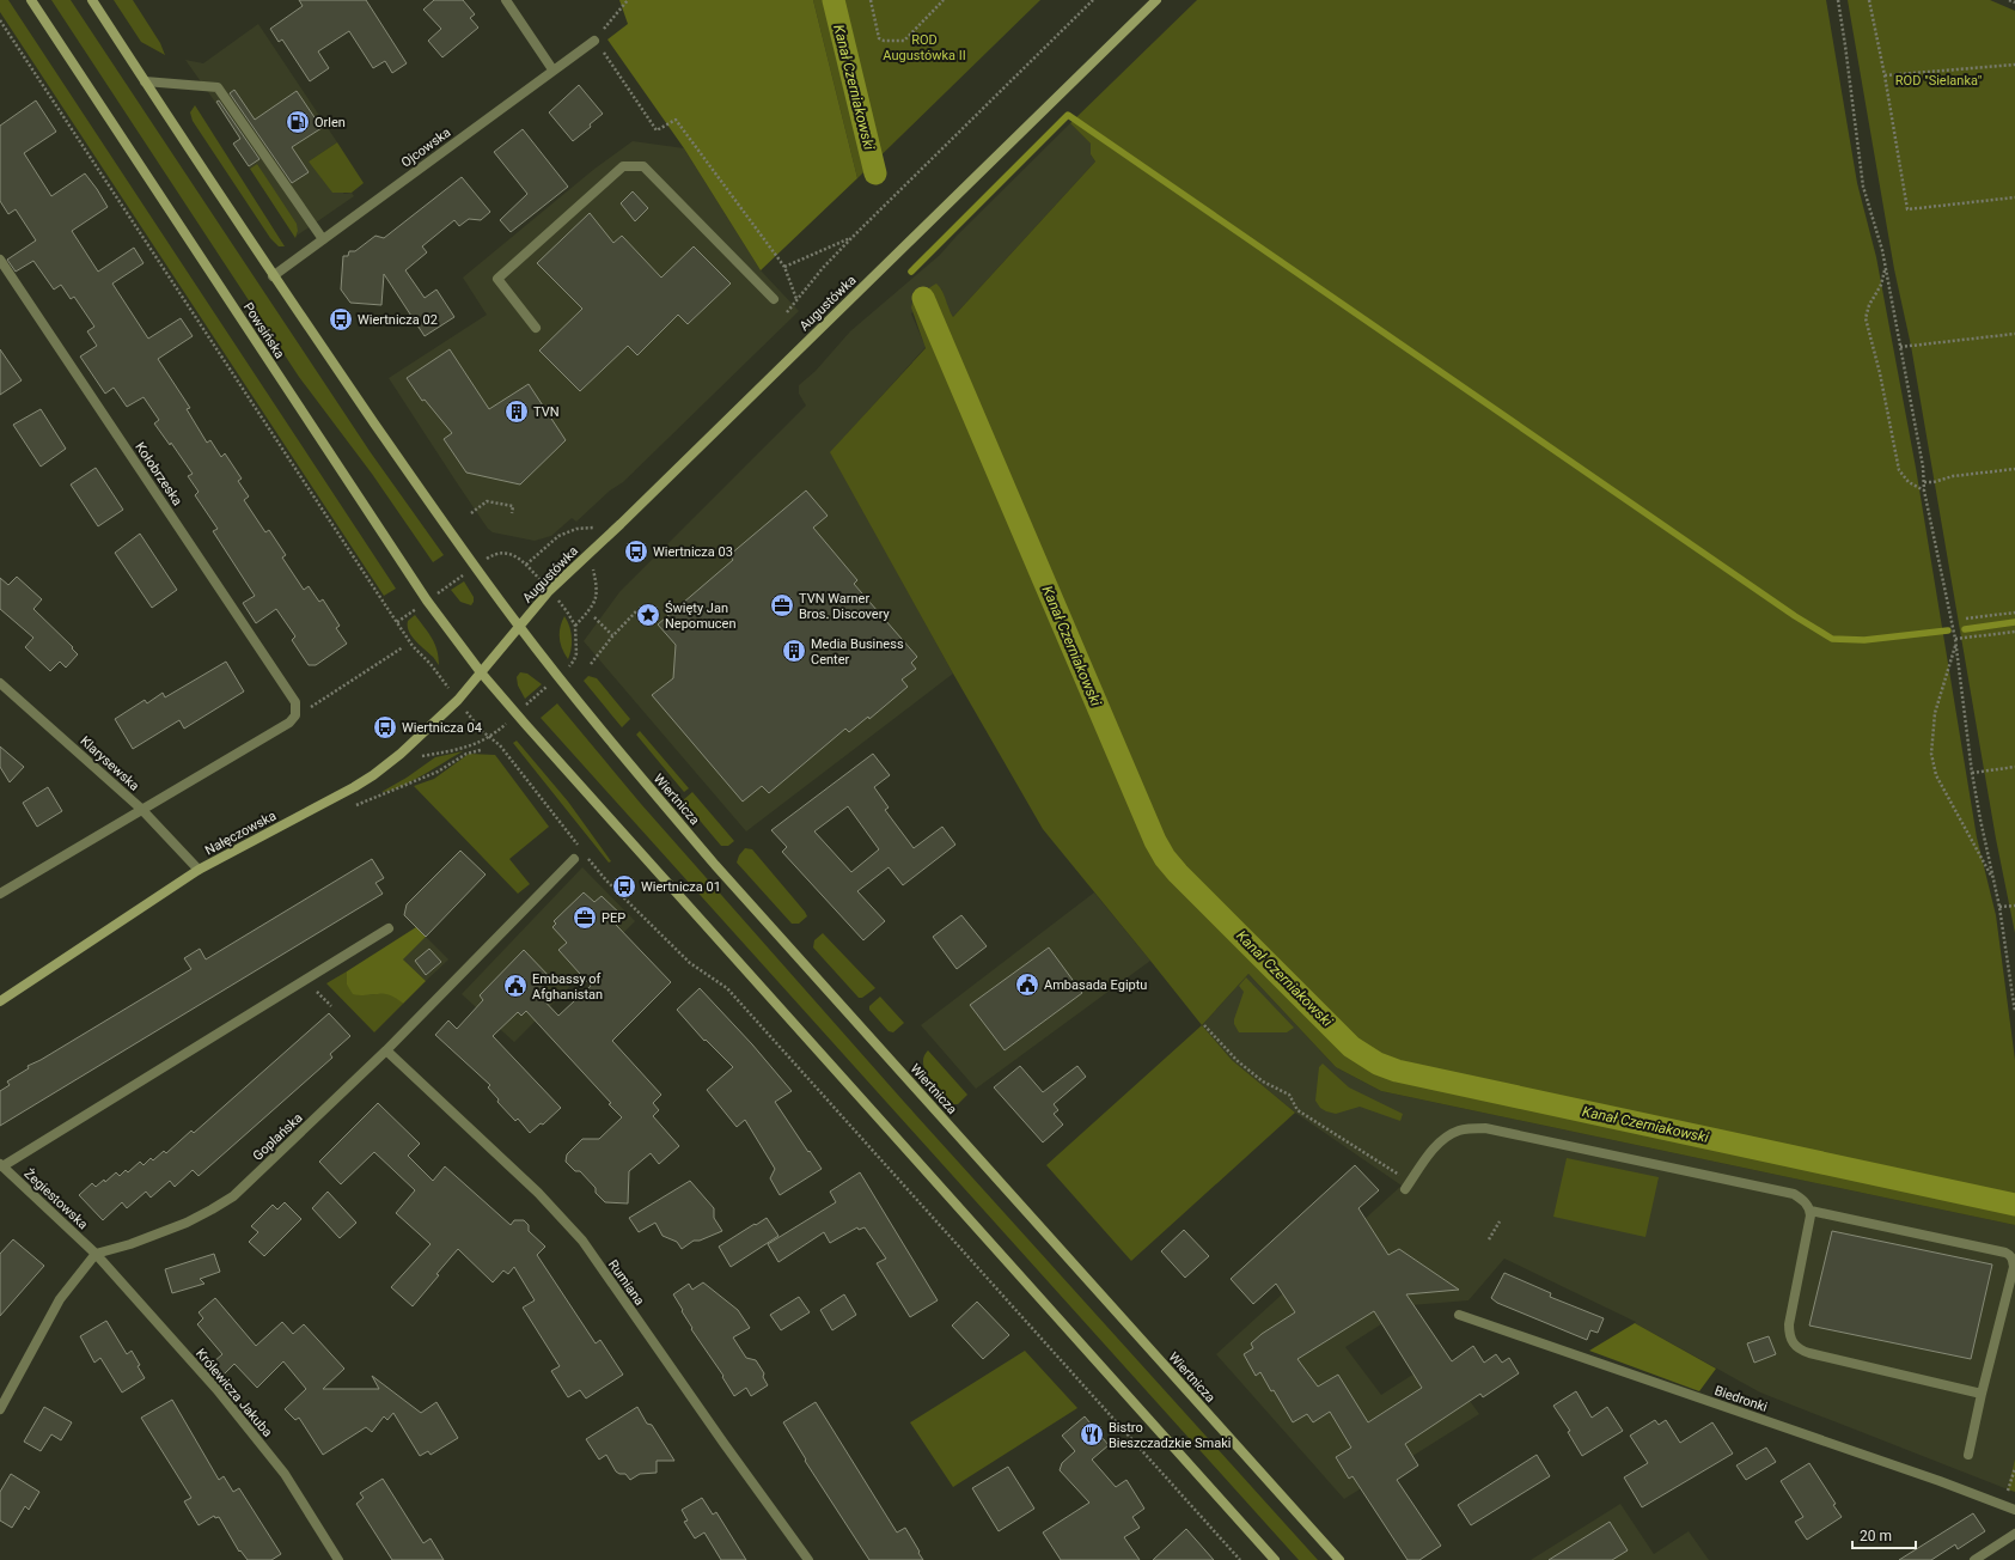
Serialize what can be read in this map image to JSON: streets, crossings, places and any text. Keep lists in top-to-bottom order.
{
  "streets": {
    "main road": [
      "Augustówka",
      "Powsińska",
      "Wiertnicza",
      "Nałęczowska"
    ],
    "street": [
      "Ojcowska",
      "Kołobrzeska",
      "Klarysewska",
      "Goplańska",
      "Żegiestowska",
      "Rumiana",
      "Królewicza Jakuba",
      "Biedronki"
    ]
  },
  "crossings": [
    ["Augustówka", "Powsińska"],
    ["Augustówka", "Wiertnicza"],
    ["Augustówka", "Nałęczowska"],
    ["Powsińska", "Nałęczowska"],
    ["Klarysewska", "Nałęczowska"],
    ["Goplańska", "Żegiestowska"],
    ["Goplańska", "Rumiana"],
    ["Goplańska", "Królewicza Jakuba"],
    ["Żegiestowska", "Królewicza Jakuba"]
  ],
  "water": ["Kanał Czerniakowski"],
  "parks": ["ROD Augustówka II", "ROD \"Sielanka\""],
  "places": {
    "fuel station": ["Orlen"],
    "bus stop": [
      "Wiertnicza 02",
      "Wiertnicza 03",
      "Wiertnicza 04",
      "Wiertnicza 01"
    ],
    "building": ["TVN", "Media Business Center"],
    "office": ["TVN Warner Bros. Discovery", "PEP"],
    "place": ["Święty Jan Nepomucen"],
    "public building": ["Ambasada Egiptu", "Embassy of Afghanistan"],
    "restaurant": ["Bistro Bieszczadzkie Smaki"]
  },
  "scale_bar": "20 m"
}
